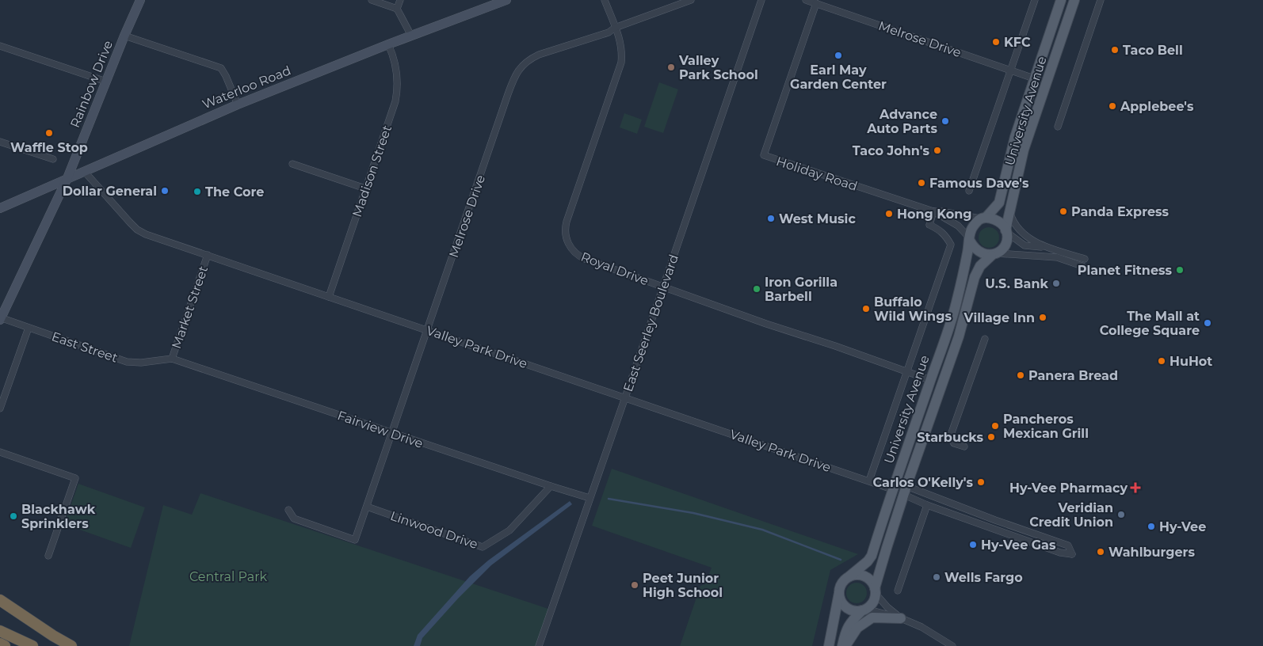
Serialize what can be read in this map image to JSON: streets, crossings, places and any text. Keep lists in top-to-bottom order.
{
  "streets": {
    "main road": ["Rainbow Drive", "Waterloo Road", "University Avenue"],
    "street": [
      "Melrose Drive",
      "Madison Street",
      "Holiday Road",
      "Royal Drive",
      "Market Street",
      "East Seerley Boulevard",
      "East Street",
      "Valley Park Drive",
      "Fairview Drive",
      "Linwood Drive"
    ]
  },
  "crossings": [
    ["Melrose Drive", "University Avenue"],
    ["Melrose Drive", "Holiday Road"],
    ["Melrose Drive", "Royal Drive"],
    ["Melrose Drive", "Valley Park Drive"],
    ["Melrose Drive", "Fairview Drive"],
    ["Melrose Drive", "Linwood Drive"],
    ["Rainbow Drive", "Waterloo Road"],
    ["Rainbow Drive", "East Street"],
    ["Waterloo Road", "Madison Street"],
    ["Waterloo Road", "Valley Park Drive"],
    ["University Avenue", "Holiday Road"],
    ["University Avenue", "Royal Drive"],
    ["University Avenue", "Valley Park Drive"],
    ["Madison Street", "Valley Park Drive"],
    ["Royal Drive", "East Seerley Boulevard"],
    ["Market Street", "East Street"],
    ["Market Street", "Valley Park Drive"],
    ["Market Street", "Fairview Drive"],
    ["East Seerley Boulevard", "Valley Park Drive"],
    ["East Seerley Boulevard", "Fairview Drive"],
    ["East Street", "Fairview Drive"],
    ["Fairview Drive", "Linwood Drive"]
  ],
  "parks": ["Central Park"],
  "places": {
    "other": [
      "KFC",
      "Taco Bell",
      "Earl May Garden Center",
      "Valley Park School",
      "Applebee's",
      "Advance Auto Parts",
      "Waffle Stop",
      "Taco John's",
      "Famous Dave's",
      "Dollar General",
      "The Core",
      "Panda Express",
      "Hong Kong",
      "West Music",
      "Planet Fitness",
      "U.S. Bank",
      "Iron Gorilla Barbell",
      "Buffalo Wild Wings",
      "Village Inn",
      "The Mall at College Square",
      "HuHot",
      "Panera Bread",
      "Pancheros Mexican Grill",
      "Starbucks",
      "Carlos O'Kelly's",
      "Veridian Credit Union",
      "Blackhawk Sprinklers",
      "Hy-Vee",
      "Hy-Vee Gas",
      "Wahlburgers",
      "Wells Fargo",
      "Peet Junior High School"
    ],
    "health": ["Hy-Vee Pharmacy"]
  }
}
